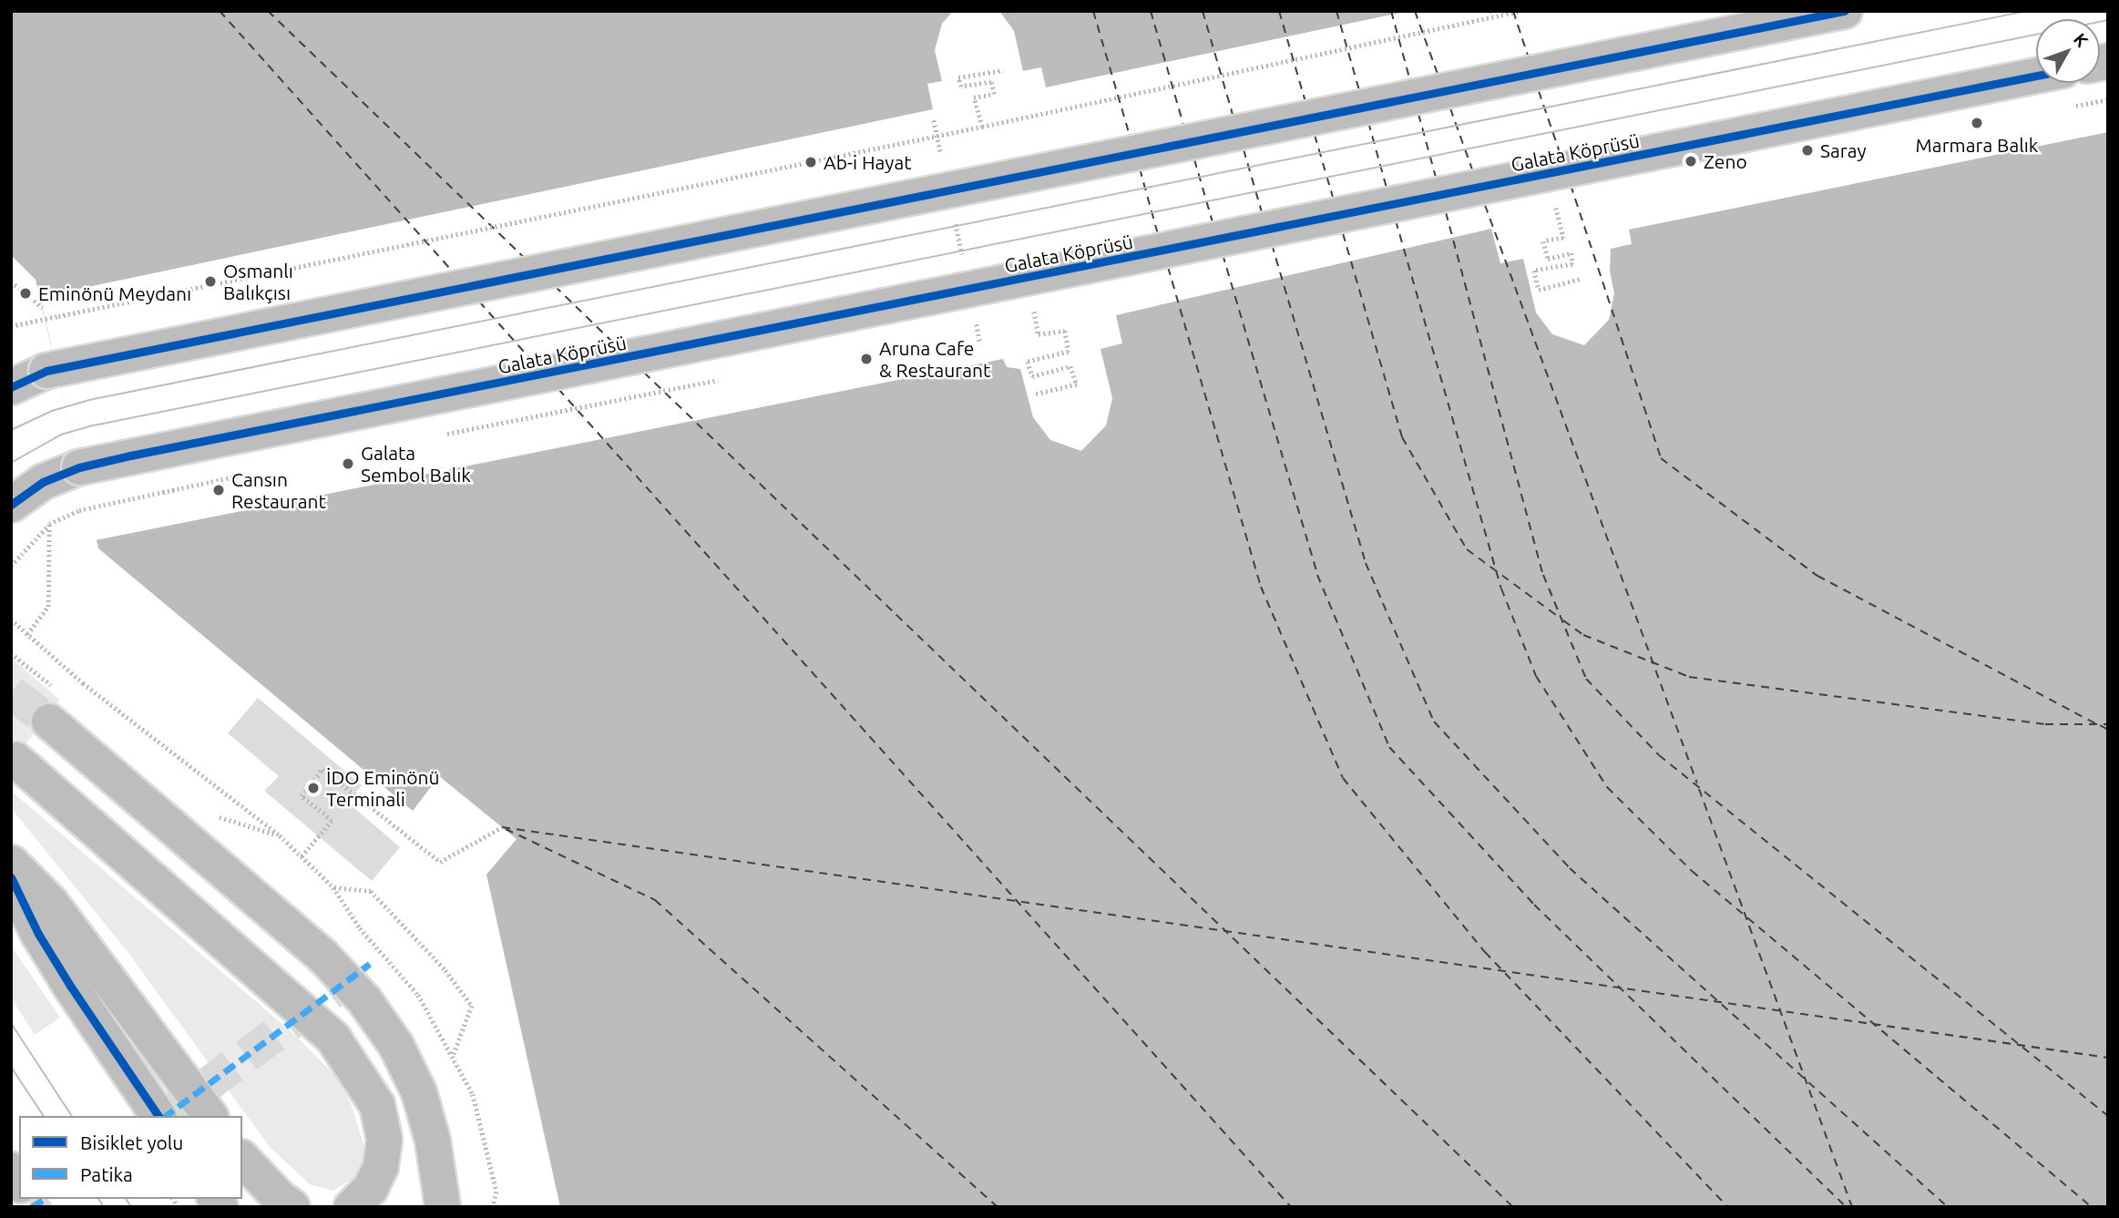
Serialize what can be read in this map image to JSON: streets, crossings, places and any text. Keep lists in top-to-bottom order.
{
  "streets": {
    "main road": ["Galata Köprüsü"]
  },
  "places": [
    "Marmara Balık",
    "Saray",
    "Zeno",
    "Ab-i Hayat",
    "Osmanlı Balıkçısı",
    "Eminönü Meydanı",
    "Aruna Cafe & Restaurant",
    "Galata Sembol Balık",
    "Cansın Restaurant",
    "İDO Eminönü Terminali"
  ],
  "legend": ["Bisiklet yolu", "Patika"],
  "north": "top right"
}
